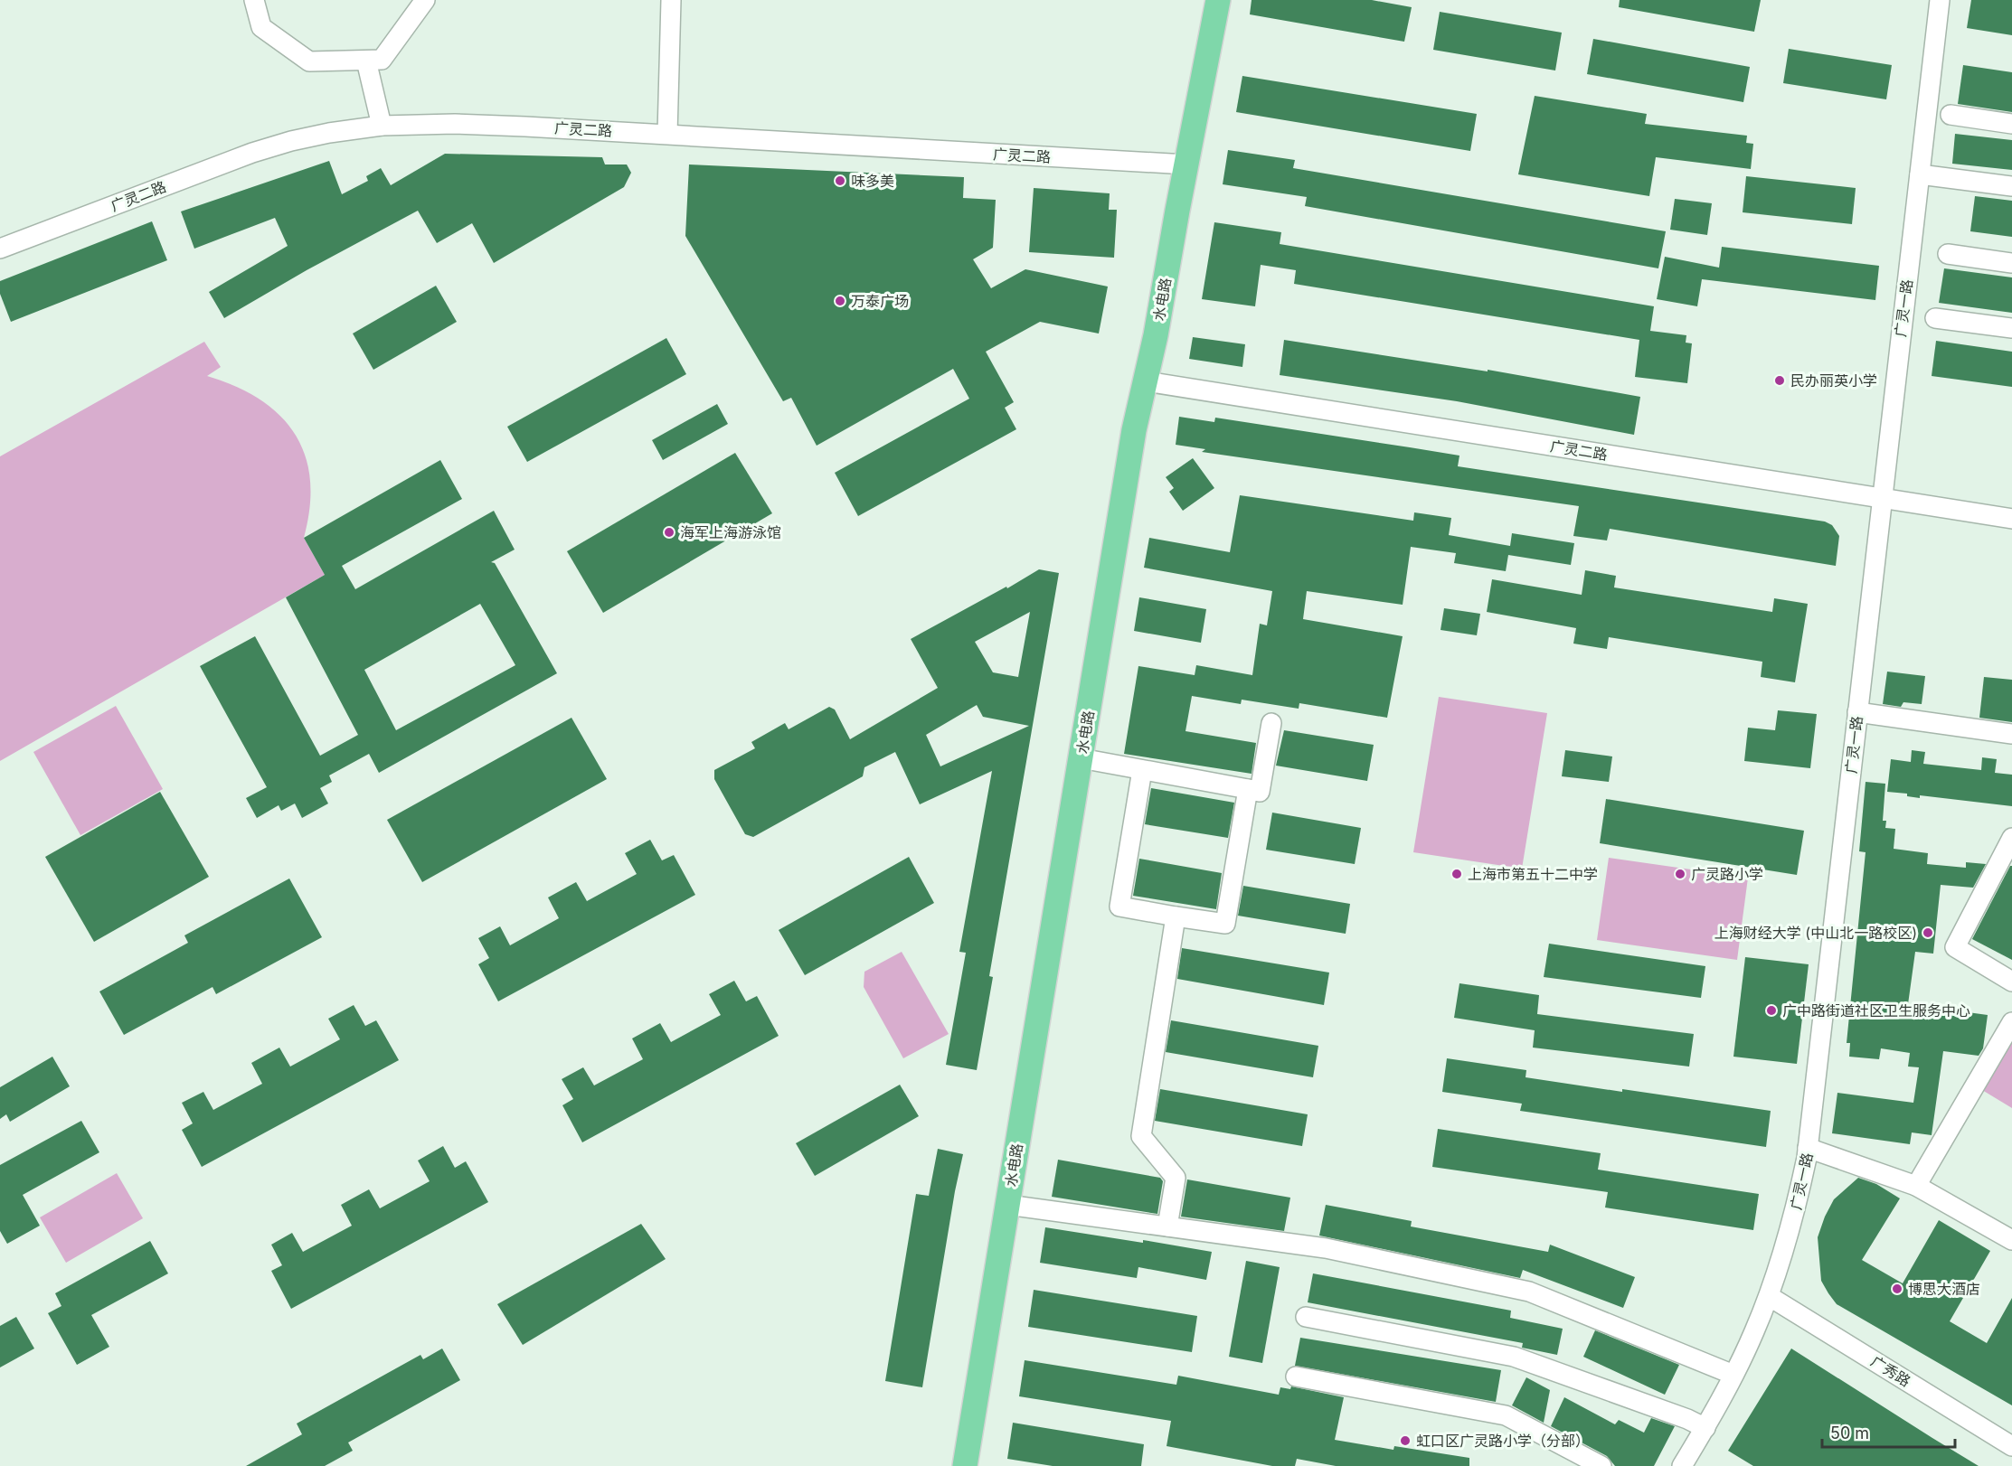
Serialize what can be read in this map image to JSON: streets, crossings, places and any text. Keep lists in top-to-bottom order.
{
  "streets": {
    "main road": ["水电路"],
    "street": ["广灵二路", "广灵一路", "广秀路"]
  },
  "crossings": [
    ["广灵二路", "水电路"],
    ["广灵二路", "广灵一路"],
    ["广灵一路", "广秀路"]
  ],
  "places": [
    "味多美",
    "万泰广场",
    "民办丽英小学",
    "海军上海游泳馆",
    "上海市第五十二中学",
    "广灵路小学",
    "上海财经大学 (中山北一路校区)",
    "广中路街道社区卫生服务中心",
    "博思大酒店",
    "虹口区广灵路小学（分部）"
  ],
  "scale_bar": "50 m"
}
